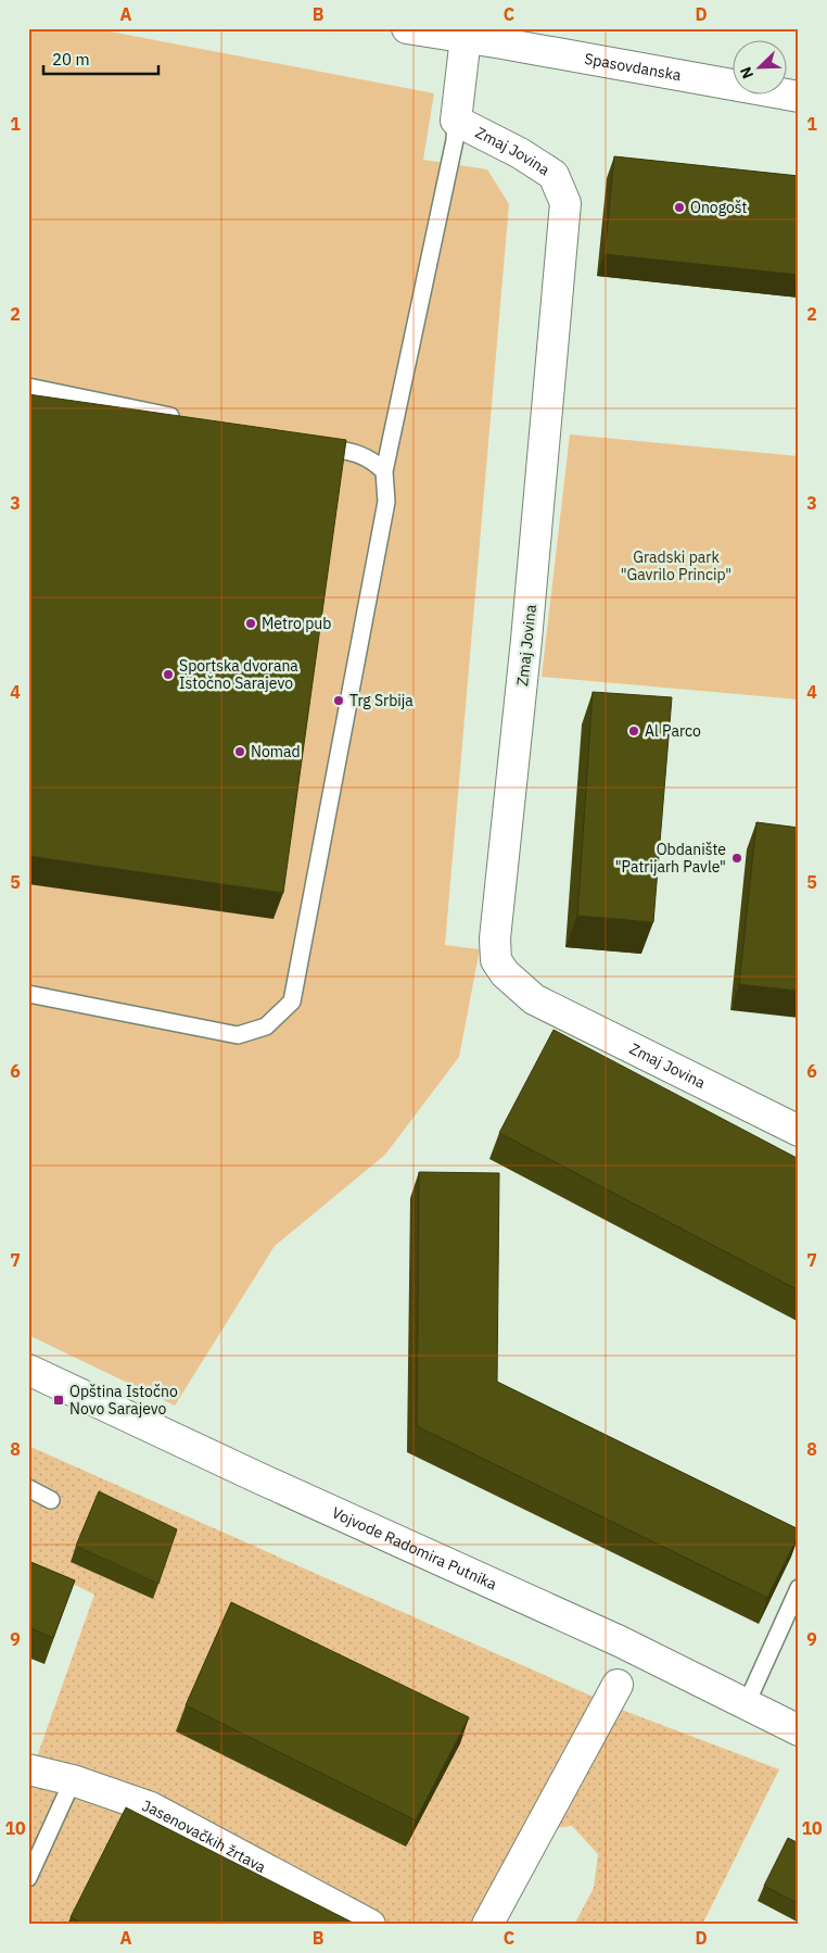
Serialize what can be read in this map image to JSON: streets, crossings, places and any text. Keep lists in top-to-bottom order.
{
  "streets": {
    "street": [
      "Spasovdanska",
      "Zmaj Jovina",
      "Vojvode Radomira Putnika",
      "Jasenovačkih žrtava"
    ]
  },
  "parks": ["Gradski park \"Gavrilo Princip\""],
  "places": {
    "other": [
      "Onogošt",
      "Metro pub",
      "Sportska dvorana Istočno Sarajevo",
      "Trg Srbija",
      "Al Parco",
      "Nomad",
      "Obdanište \"Patrijarh Pavle\""
    ],
    "transit": ["Opština Istočno Novo Sarajevo"]
  },
  "scale_bar": "20 m",
  "north": "bottom left",
  "grid": {
    "columns": [
      "A",
      "B",
      "C",
      "D"
    ],
    "rows": [
      "1",
      "2",
      "3",
      "4",
      "5",
      "6",
      "7",
      "8",
      "9",
      "10"
    ]
  }
}
